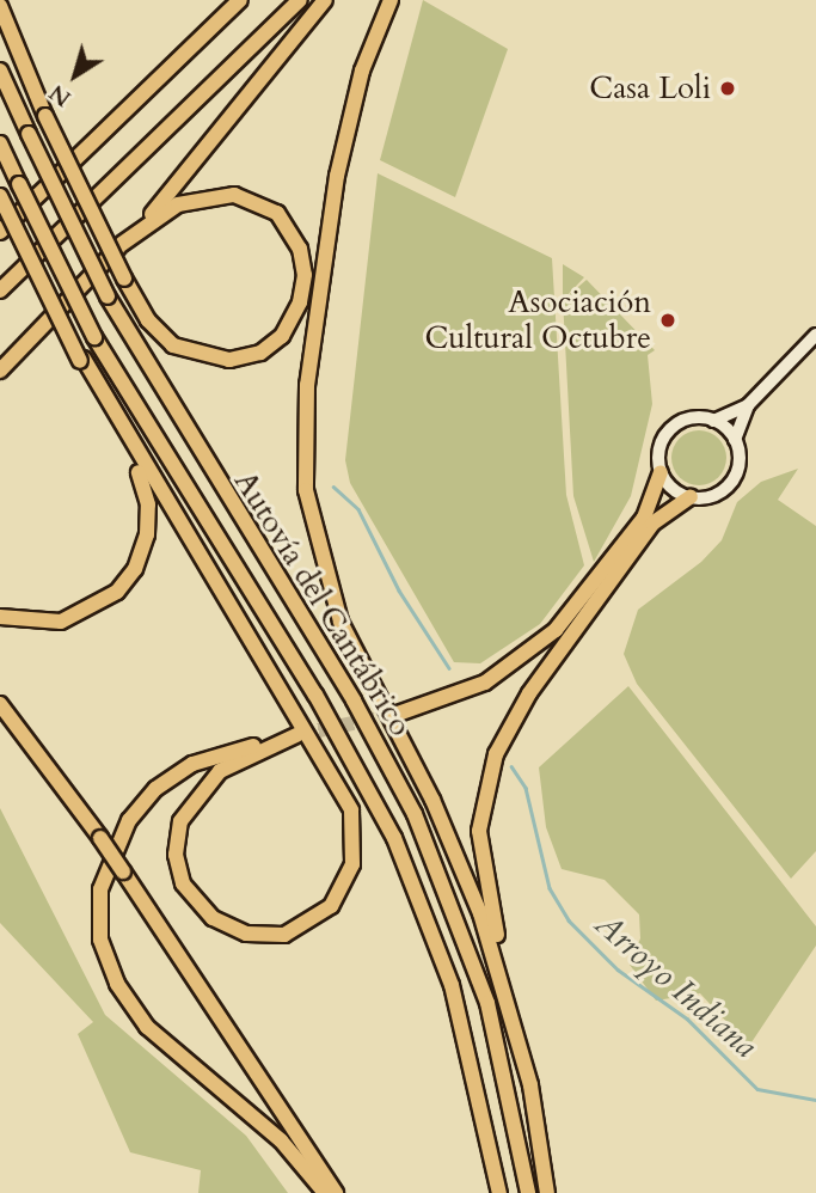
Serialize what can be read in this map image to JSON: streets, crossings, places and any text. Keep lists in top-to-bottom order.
{
  "streets": {
    "highway": ["Autovía del Cantábrico"]
  },
  "water": ["Arroyo Indiana"],
  "places": ["Casa Loli", "Asociación Cultural Octubre"],
  "north": "bottom left"
}
